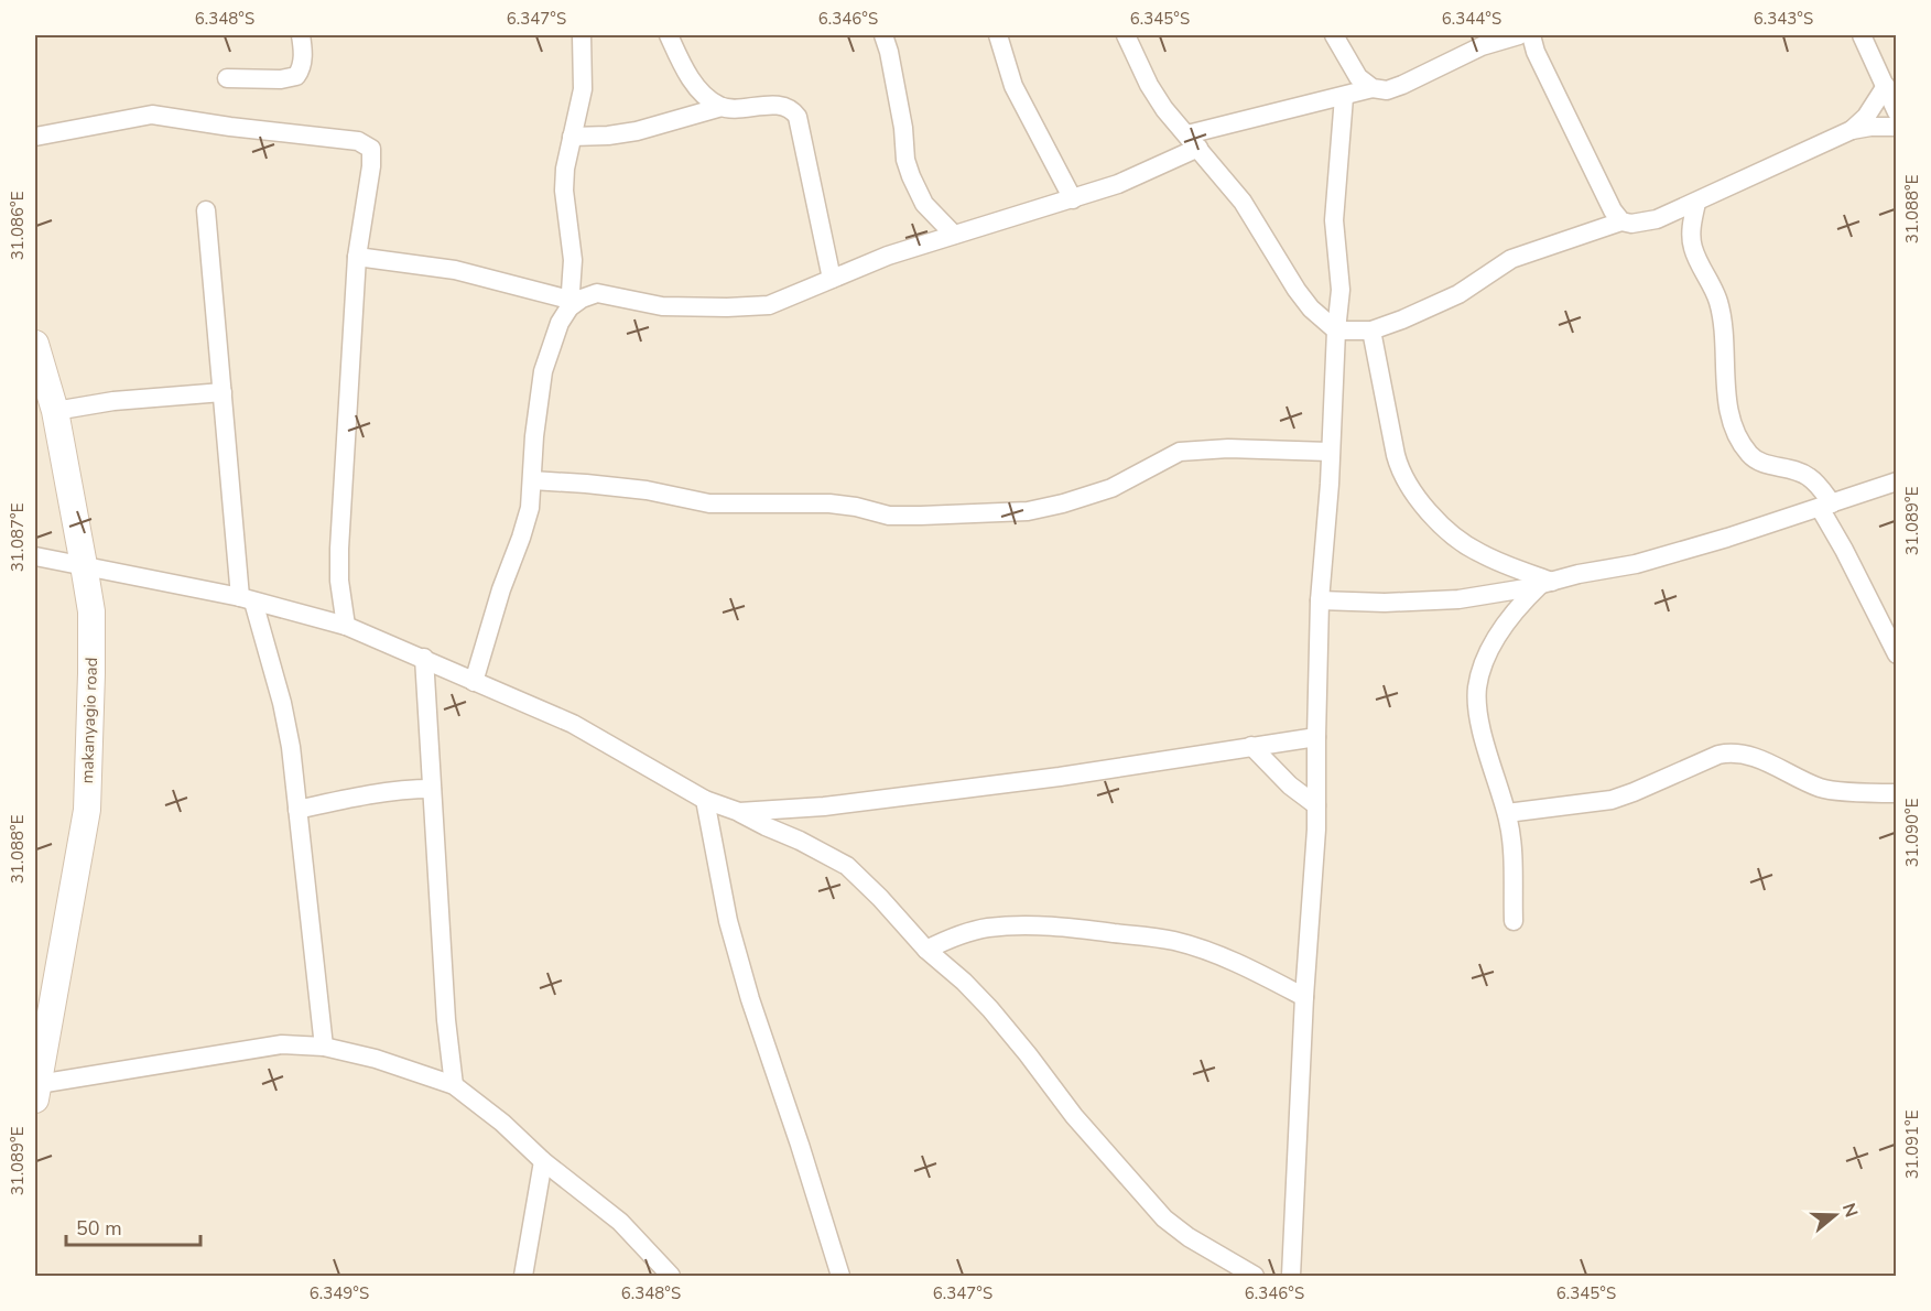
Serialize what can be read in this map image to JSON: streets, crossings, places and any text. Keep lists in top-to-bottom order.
{
  "streets": {
    "street": ["makanyagio road"]
  },
  "scale_bar": "50 m",
  "north": "right",
  "coordinates": [
    "6.348°S",
    "6.347°S",
    "6.346°S",
    "6.345°S",
    "6.344°S",
    "6.343°S",
    "31.088°E",
    "31.086°E",
    "31.089°E",
    "31.087°E",
    "31.090°E",
    "31.091°E",
    "6.349°S"
  ]
}
